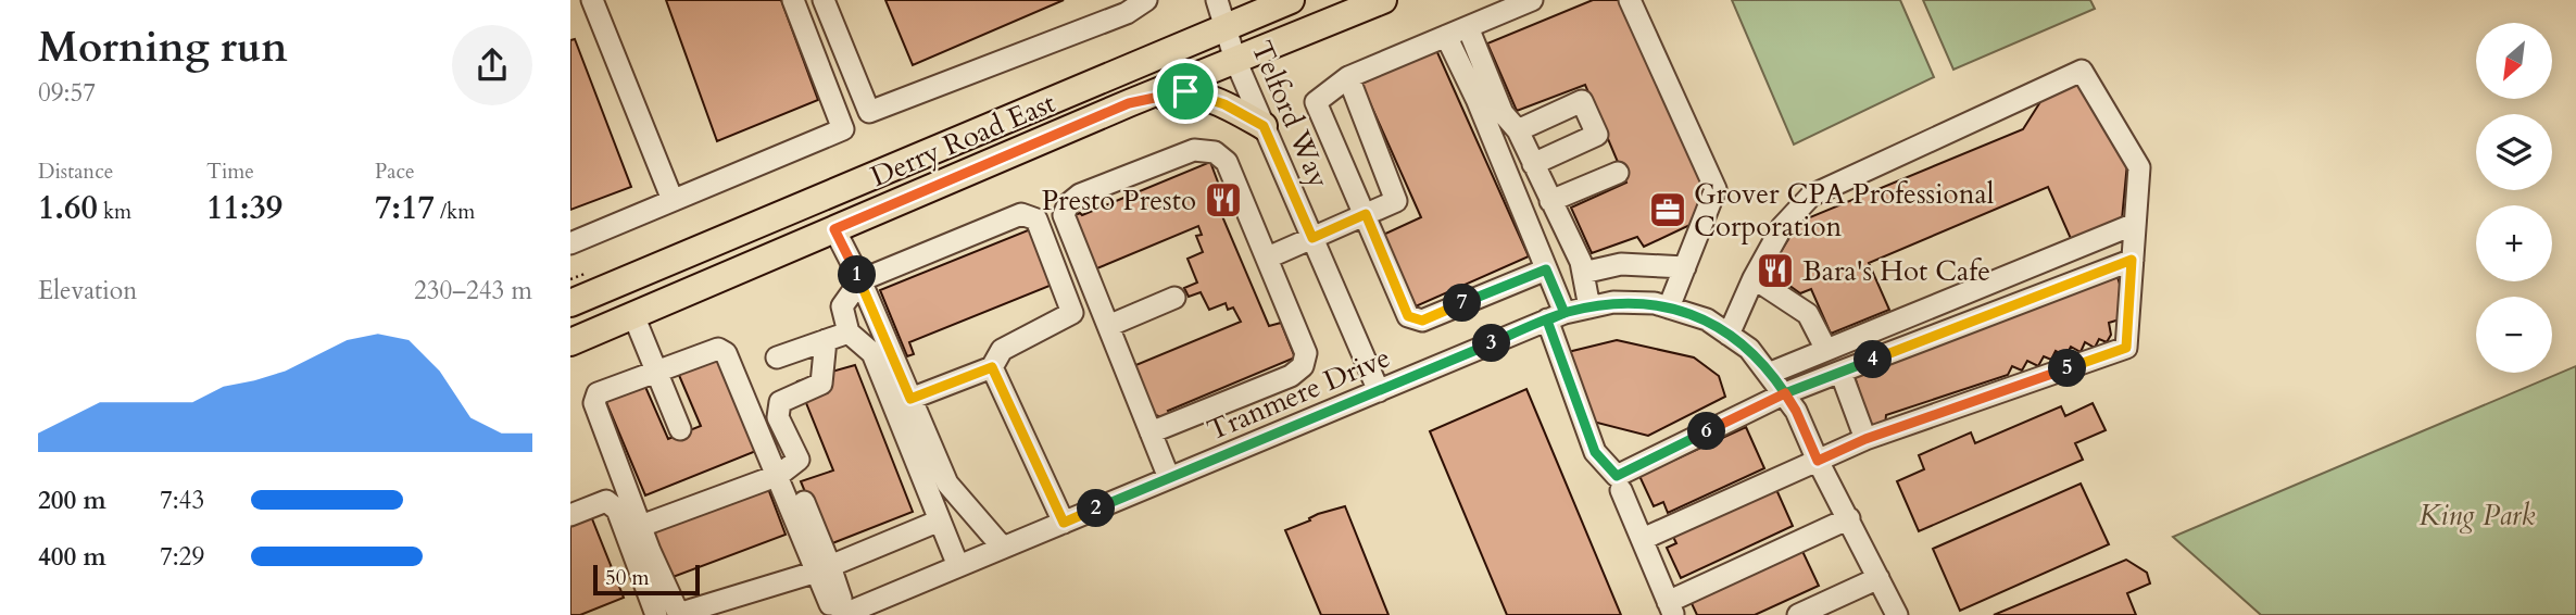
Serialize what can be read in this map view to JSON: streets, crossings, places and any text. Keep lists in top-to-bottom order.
{
  "streets": {
    "main road": ["Derry Road East"],
    "street": ["Telford Way", "Tranmere Drive"]
  },
  "crossings": [
    ["Telford Way", "Derry Road East"],
    ["Telford Way", "Tranmere Drive"]
  ],
  "parks": ["King Park"],
  "places": {
    "restaurant": ["Presto Presto", "Bara's Hot Cafe"],
    "office": ["Grover CPA Professional Corporation"]
  },
  "scale_bar": "50 m",
  "north": "bottom left",
  "page": {
    "heading": ["Morning run", "09:57"],
    "map_buttons": ["+", "−"],
    "stats": [
      ["Distance", "1.60 km"],
      ["Time", "11:39"],
      ["Pace", "7:17 /km"]
    ],
    "pins": [
      "1",
      "7",
      "3",
      "4",
      "5",
      "6",
      "2"
    ],
    "chart": ["Elevation", "230–243 m"],
    "list": [
      {
        "name": "200 m",
        "note": "7:43"
      },
      {
        "name": "400 m",
        "note": "7:29"
      }
    ],
    "scale": "50 m"
  }
}
